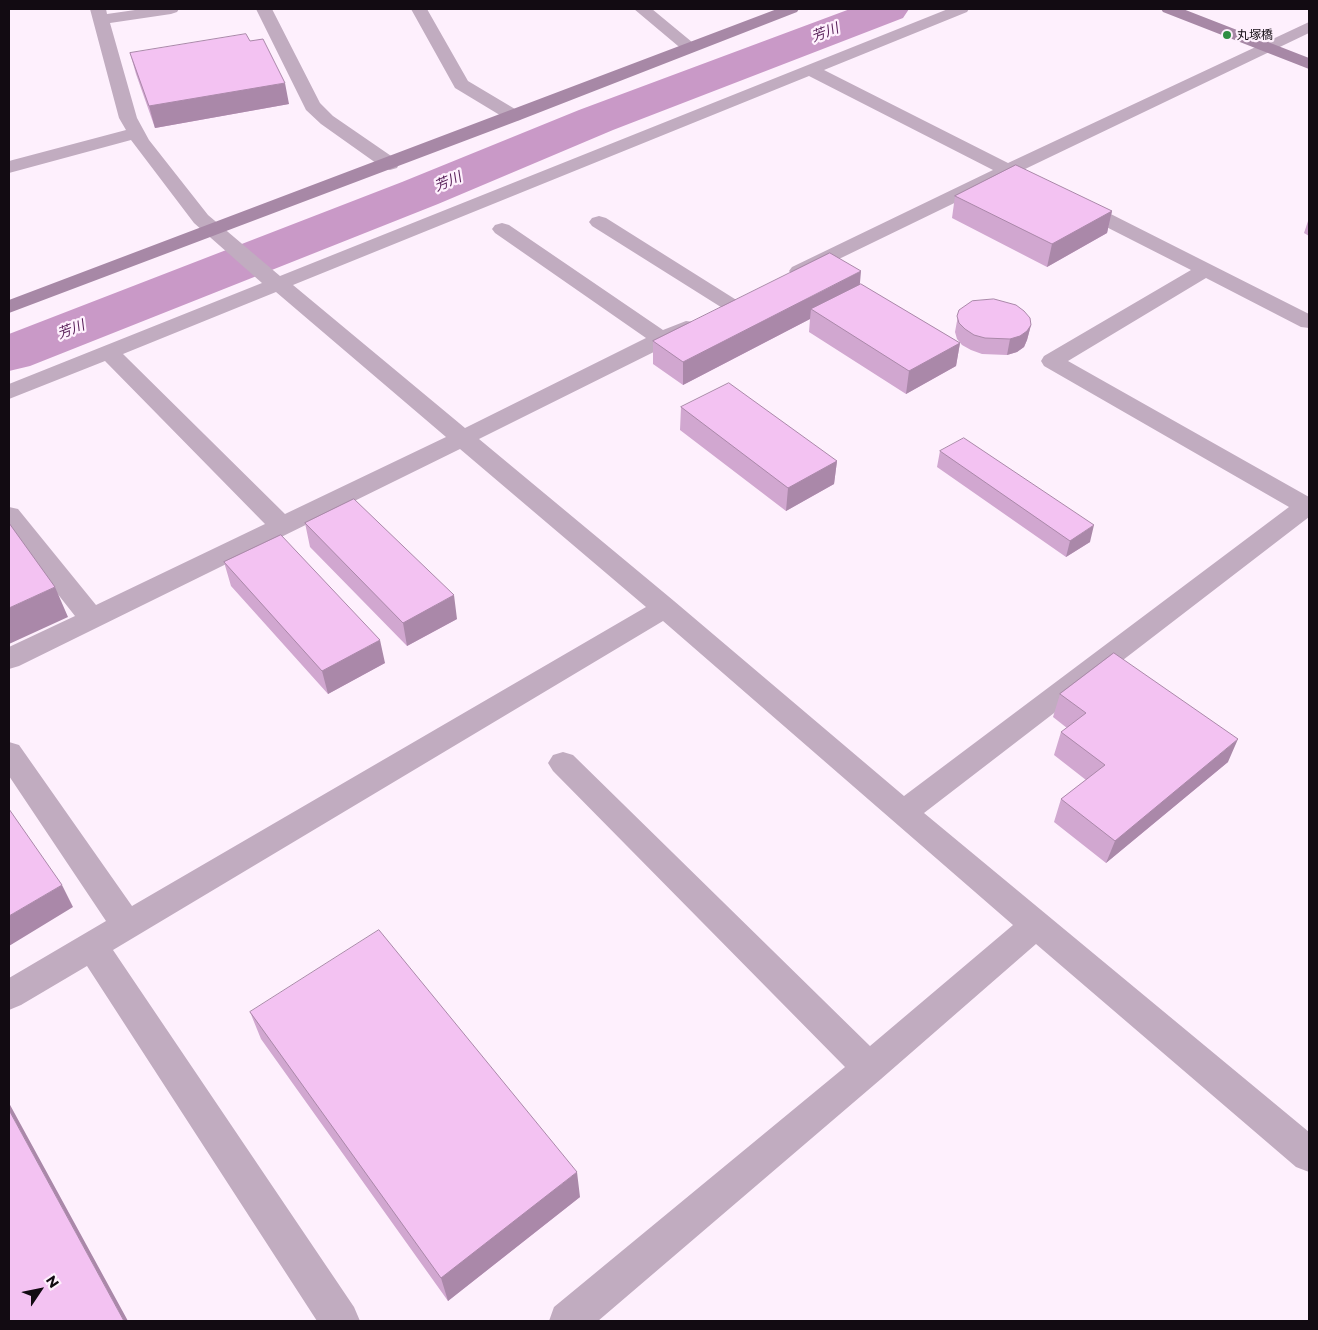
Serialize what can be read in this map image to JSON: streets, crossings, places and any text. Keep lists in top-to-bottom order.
{
  "water": ["芳川"],
  "places": ["丸塚橋"],
  "north": "top right"
}
